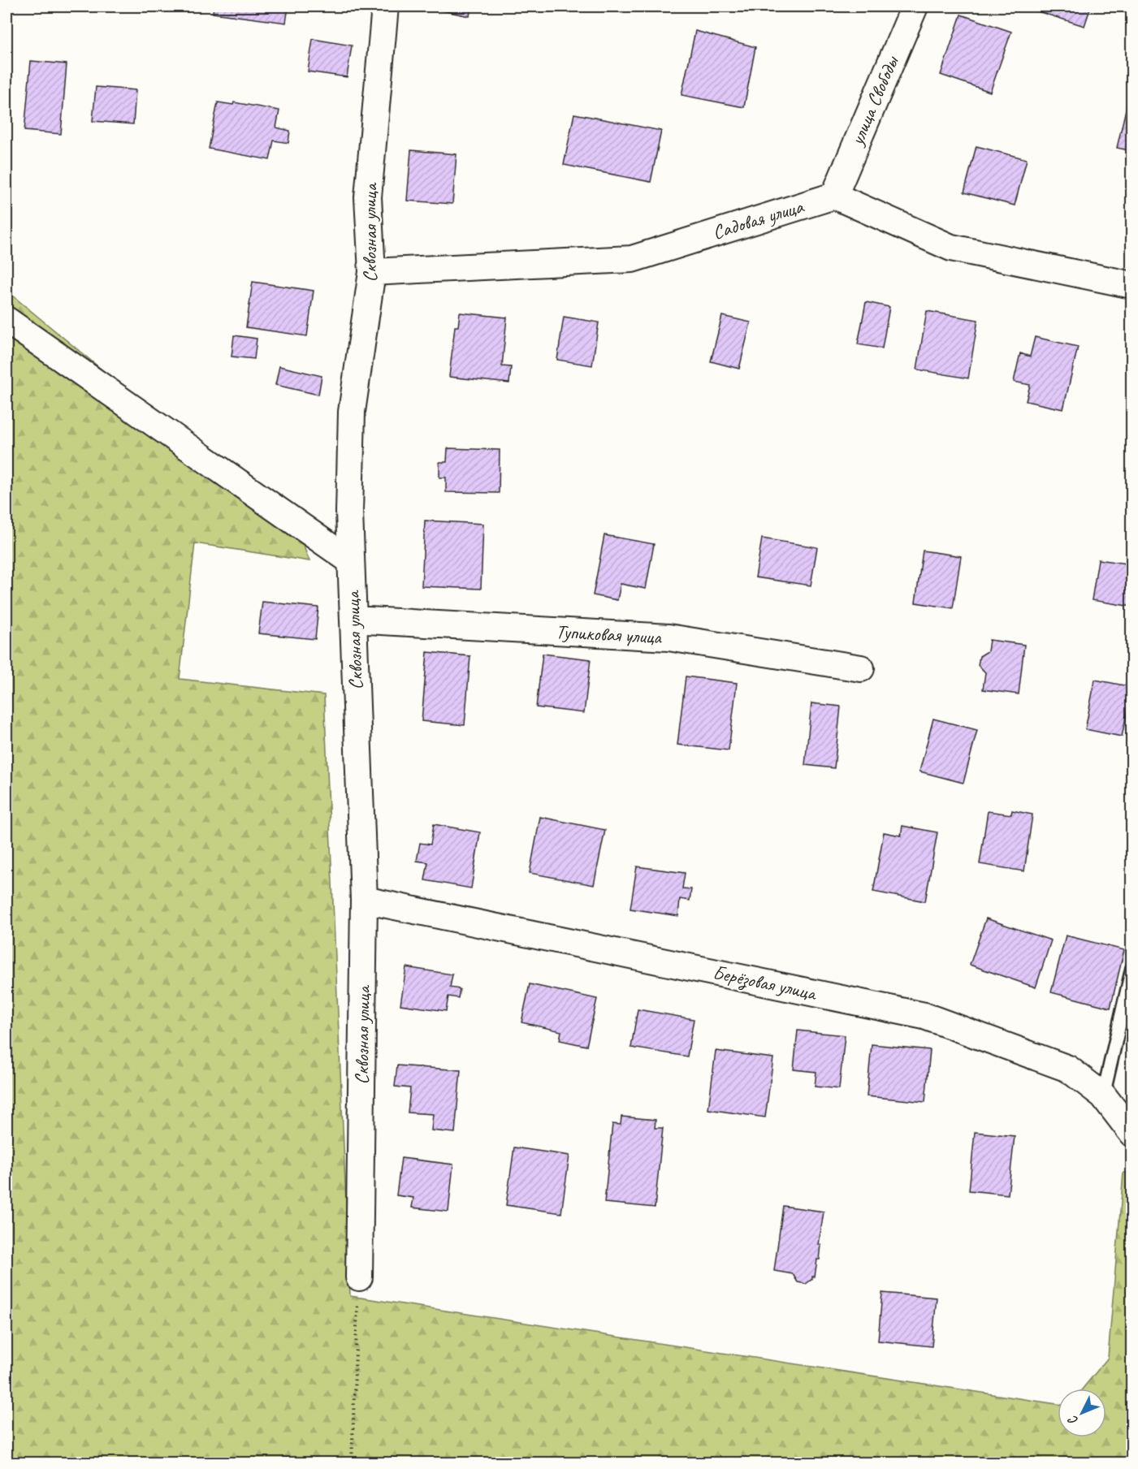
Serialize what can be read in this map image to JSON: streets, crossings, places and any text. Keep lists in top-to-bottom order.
{
  "streets": {
    "street": [
      "улица Свободы",
      "Садовая улица",
      "Сквозная улица",
      "Тупиковая улица",
      "Берёзовая улица"
    ]
  },
  "crossings": [
    ["улица Свободы", "Садовая улица"],
    ["Садовая улица", "Сквозная улица"],
    ["Сквозная улица", "Тупиковая улица"],
    ["Сквозная улица", "Берёзовая улица"]
  ],
  "north": "bottom left"
}
